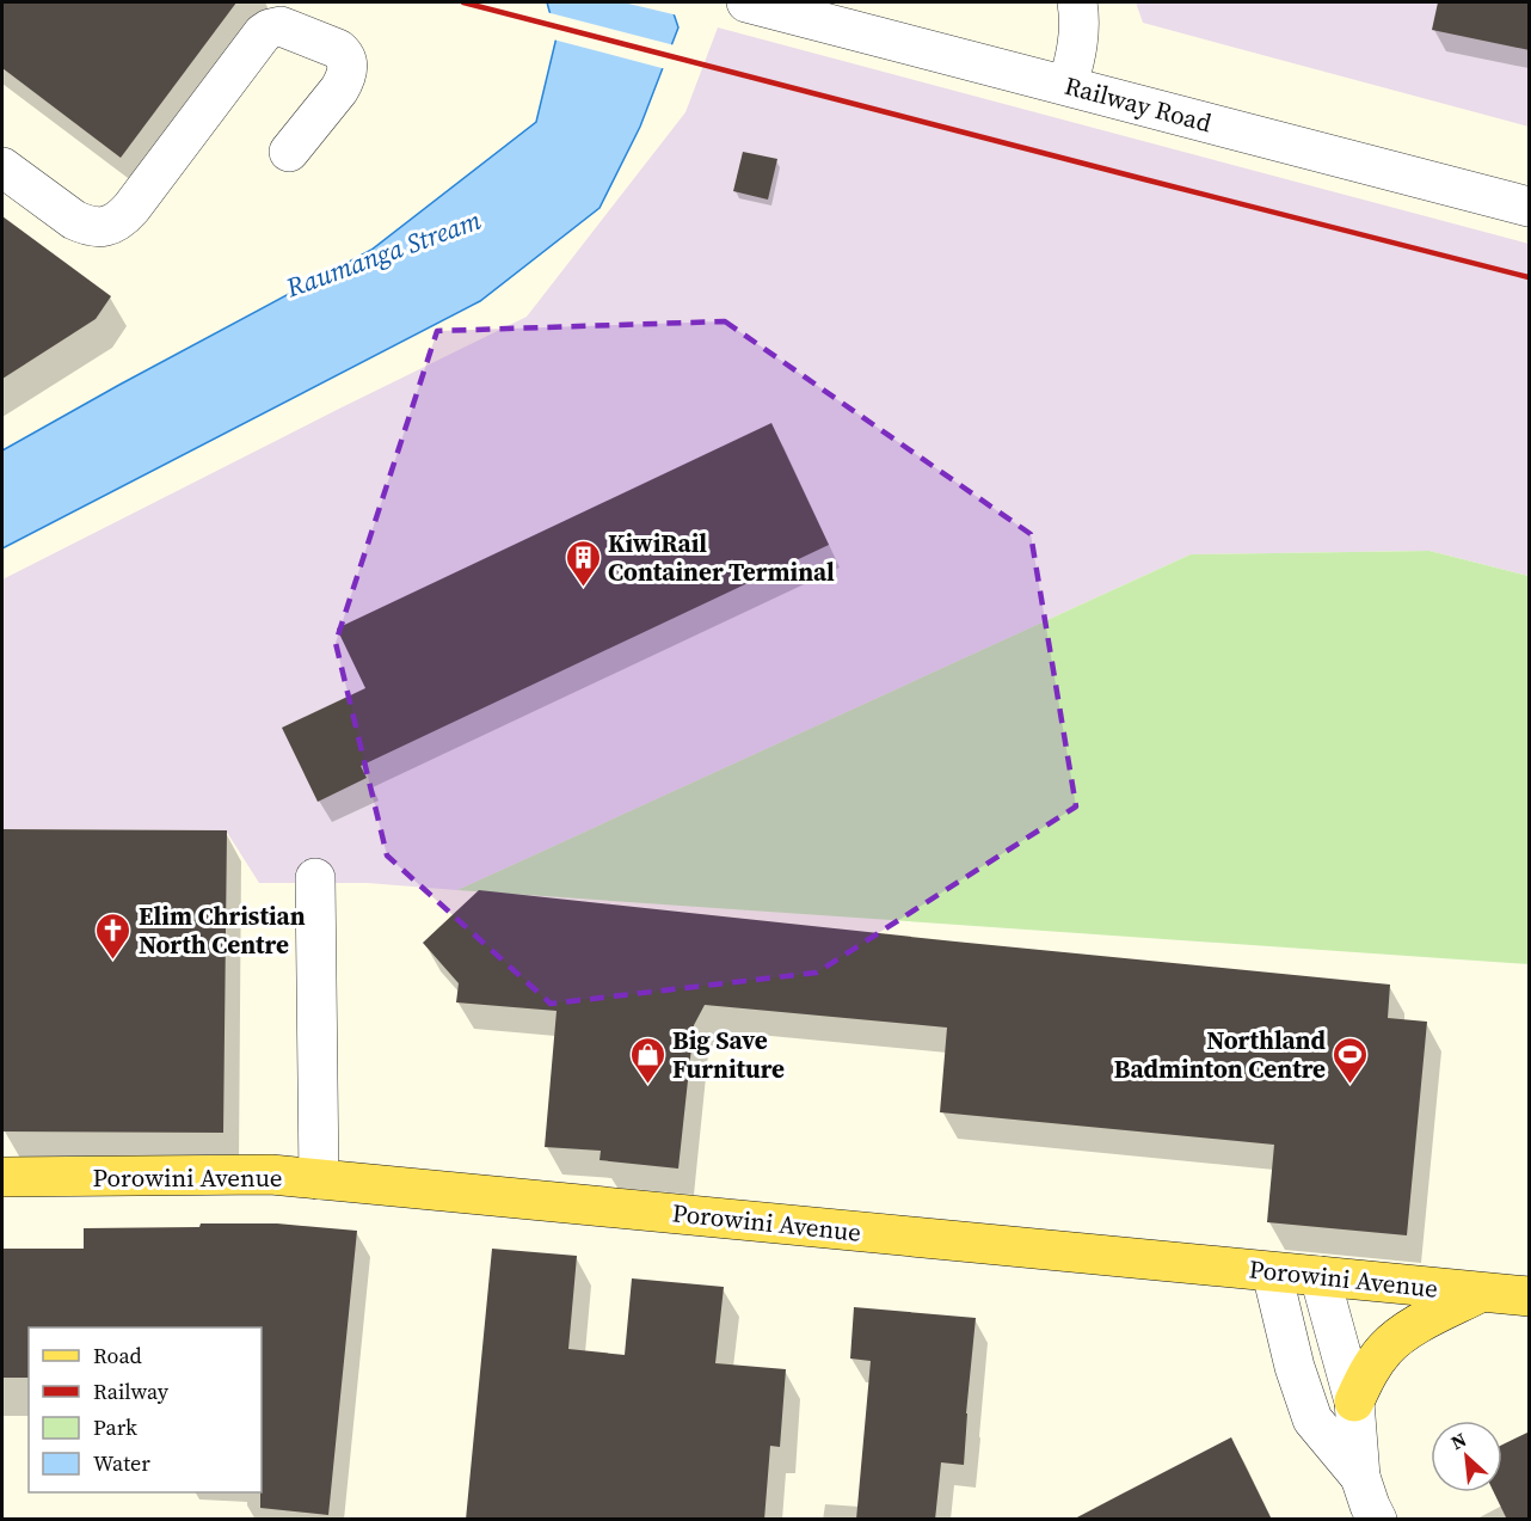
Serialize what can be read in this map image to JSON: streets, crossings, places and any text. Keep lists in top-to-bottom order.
{
  "streets": {
    "main road": ["Porowini Avenue"],
    "street": ["Railway Road"]
  },
  "water": ["Raumanga Stream"],
  "places": {
    "building": ["KiwiRail Container Terminal"],
    "church": ["Elim Christian North Centre"],
    "shop": ["Big Save Furniture"],
    "sports": ["Northland Badminton Centre"]
  },
  "legend": [
    "Road",
    "Railway",
    "Park",
    "Water"
  ],
  "north": "top left"
}
